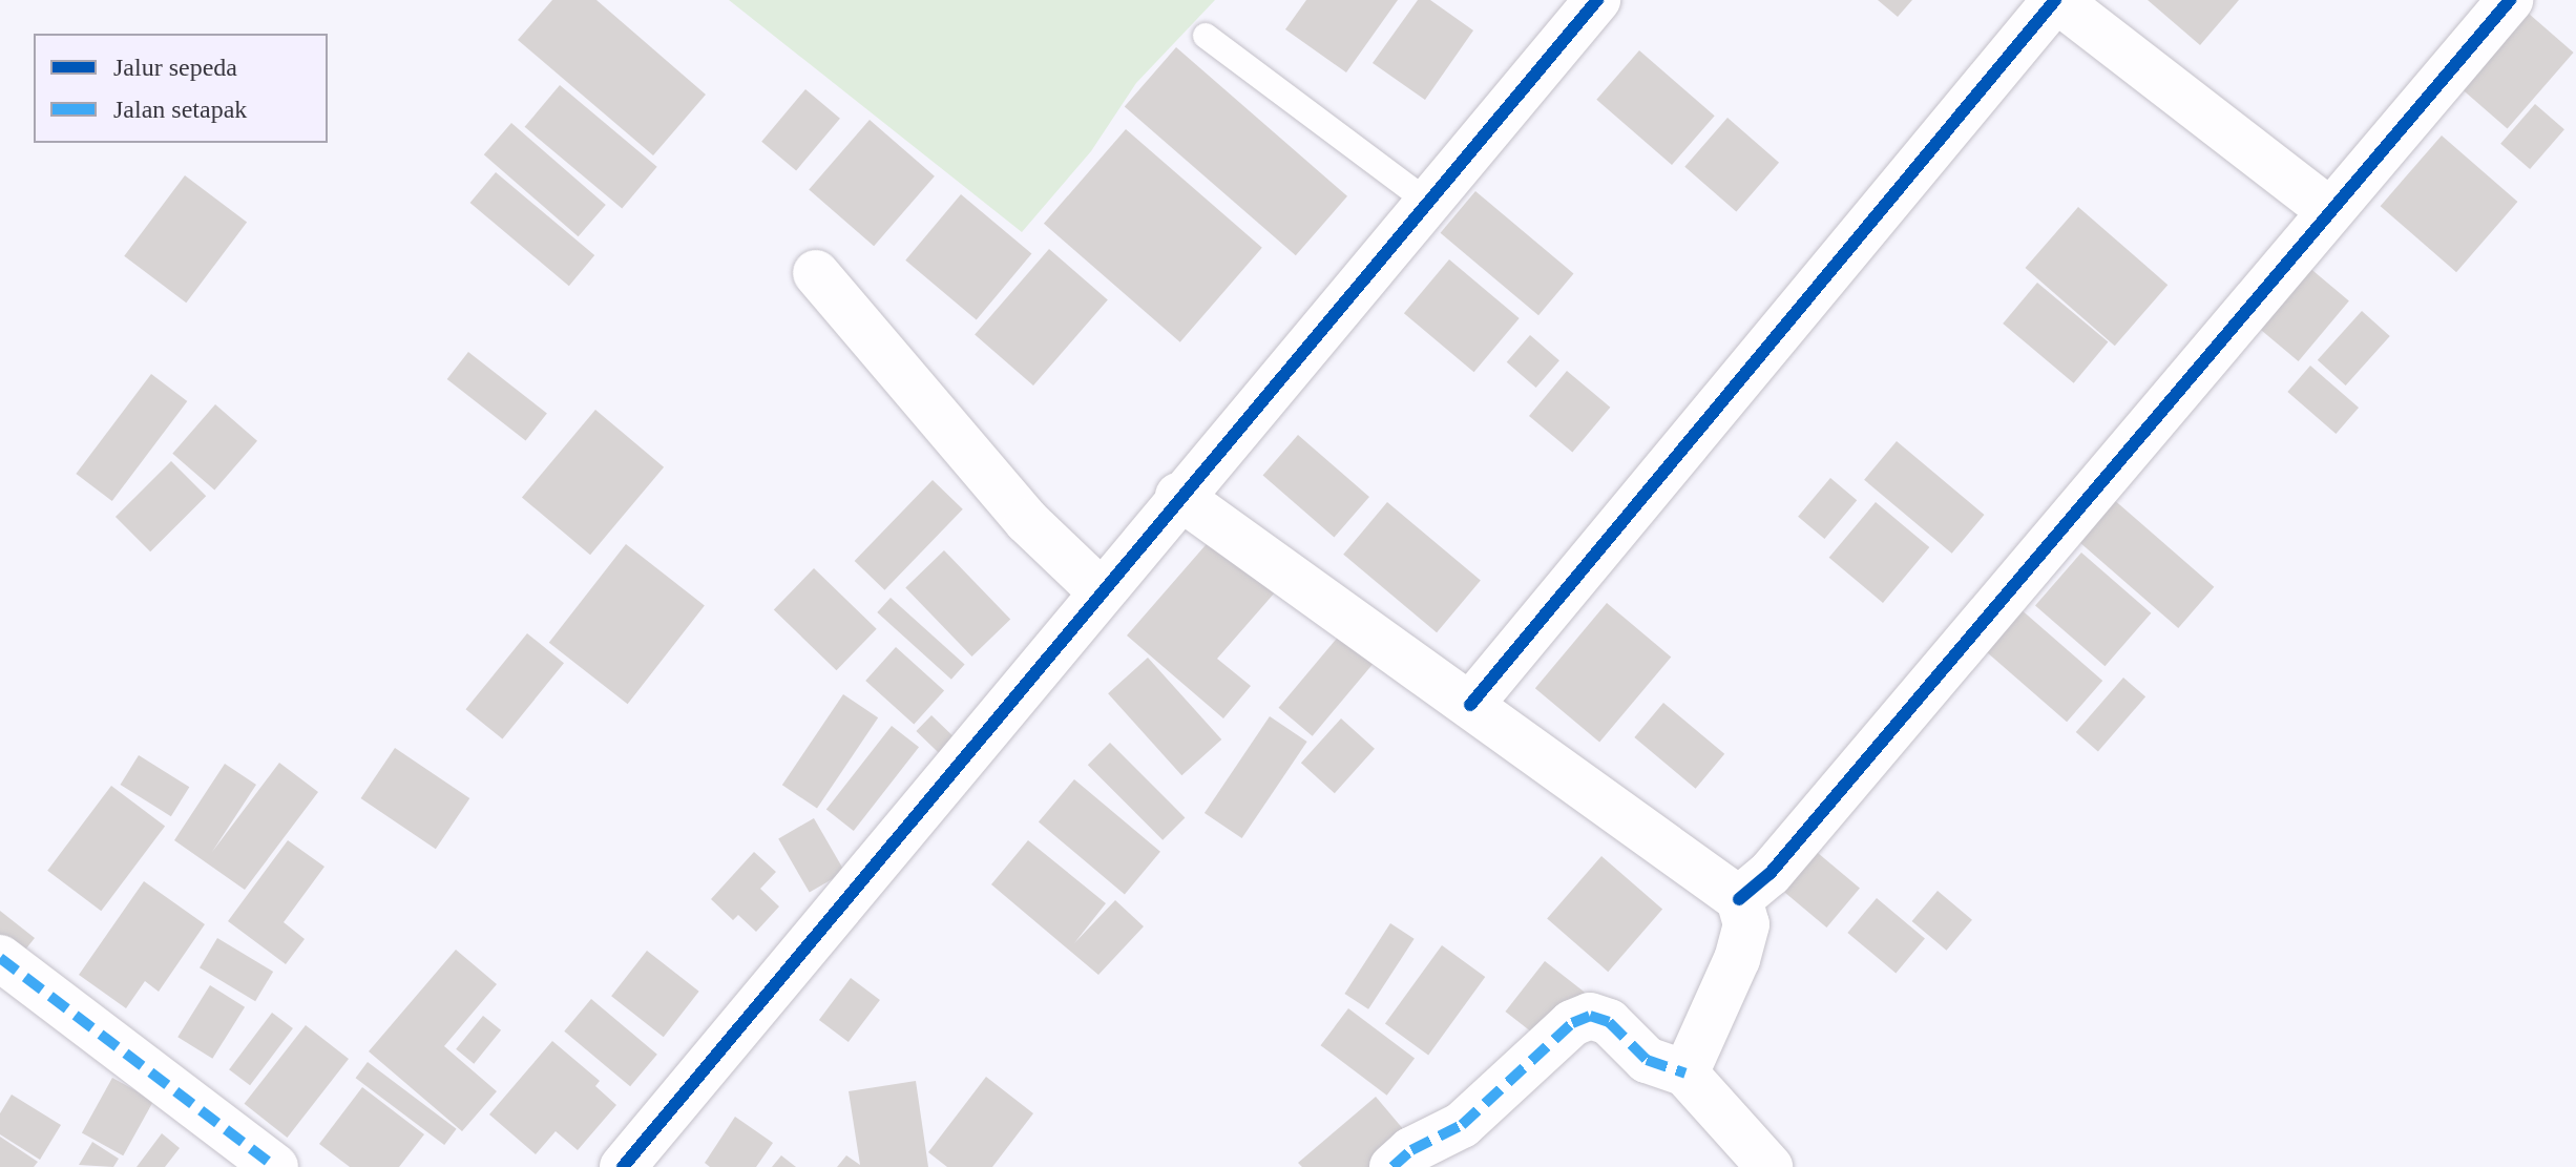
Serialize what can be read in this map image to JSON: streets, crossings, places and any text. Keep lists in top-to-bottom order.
{
  "legend": ["Jalur sepeda", "Jalan setapak"]
}
